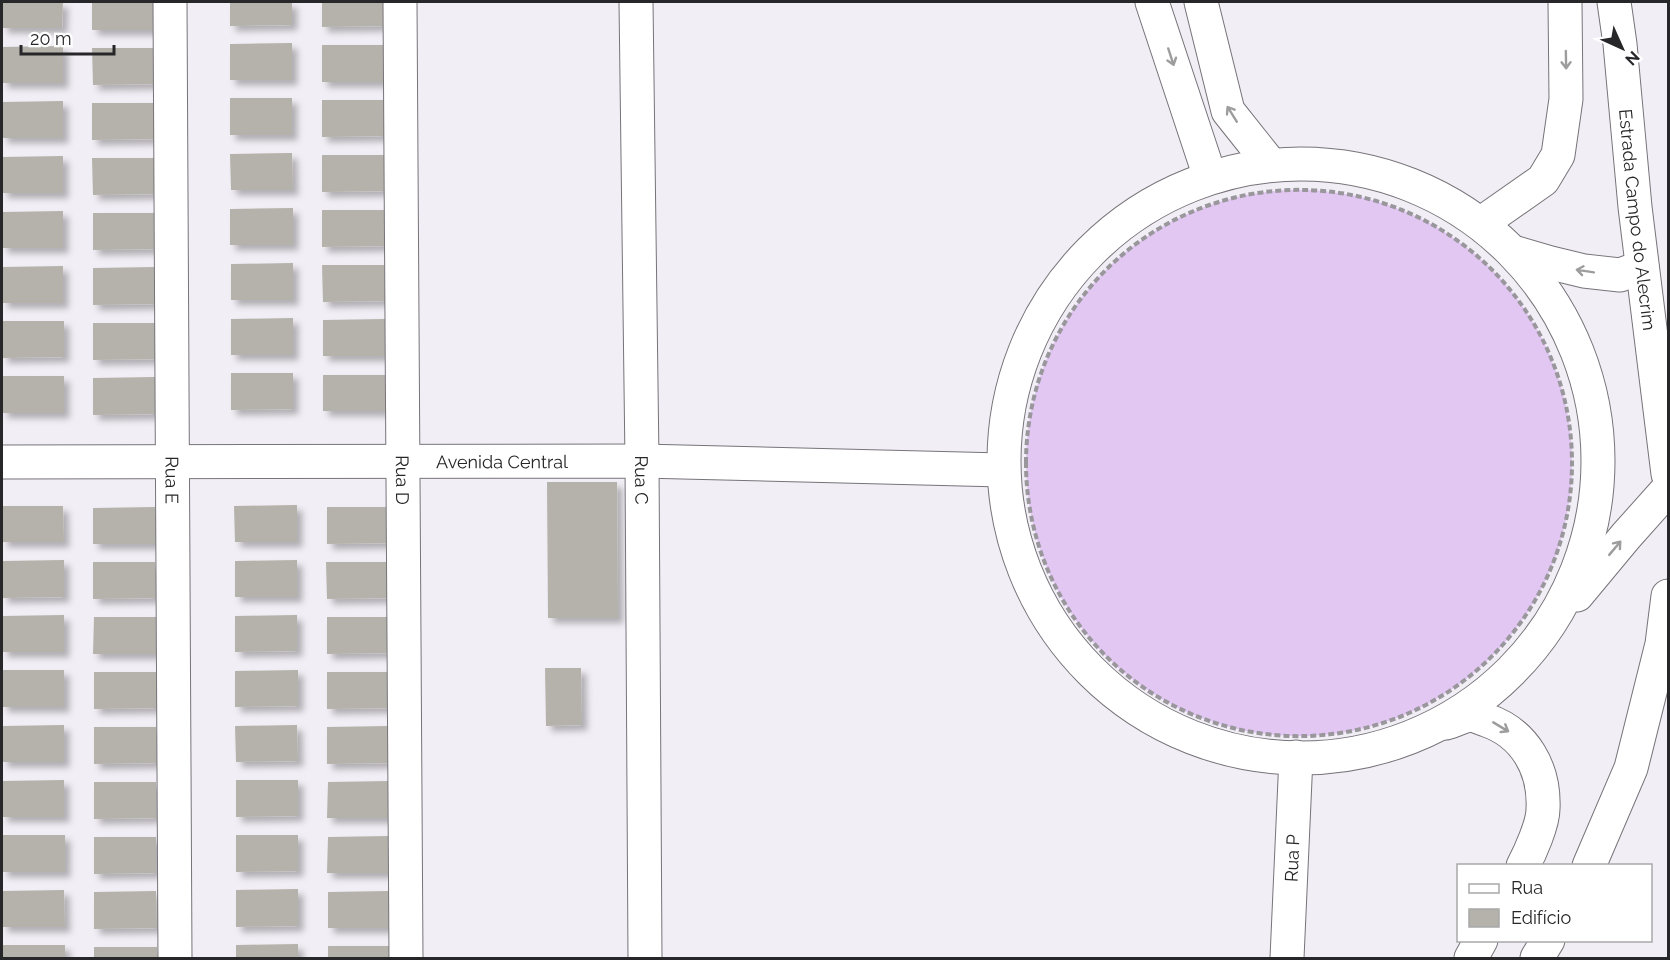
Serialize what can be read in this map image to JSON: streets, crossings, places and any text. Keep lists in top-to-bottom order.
{
  "streets": {
    "street": [
      "Estrada Campo do Alecrim",
      "Avenida Central",
      "Rua E",
      "Rua D",
      "Rua C",
      "Rua P"
    ]
  },
  "crossings": [
    ["Avenida Central", "Rua E"],
    ["Avenida Central", "Rua D"],
    ["Avenida Central", "Rua C"]
  ],
  "legend": ["Rua", "Edifício"],
  "scale_bar": "20 m",
  "north": "bottom right"
}
